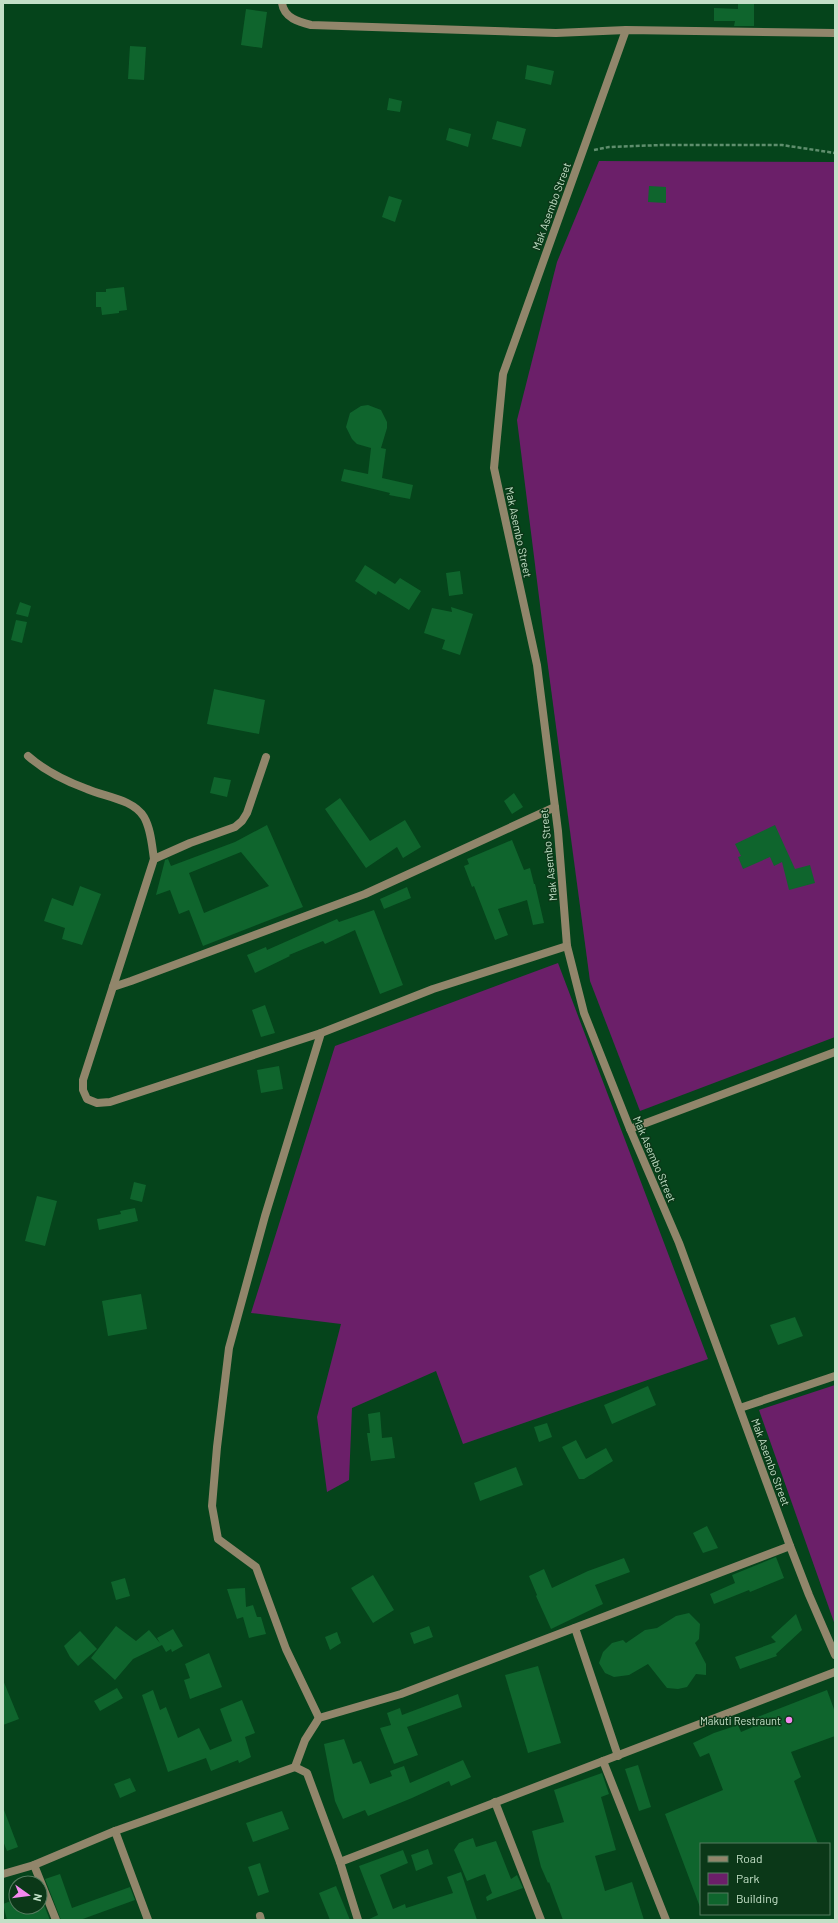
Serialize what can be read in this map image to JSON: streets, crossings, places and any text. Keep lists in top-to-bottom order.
{
  "streets": {
    "street": ["Mak Asembo Street"]
  },
  "places": ["Makuti Restraunt"],
  "legend": ["Road", "Park", "Building"],
  "north": "right"
}
